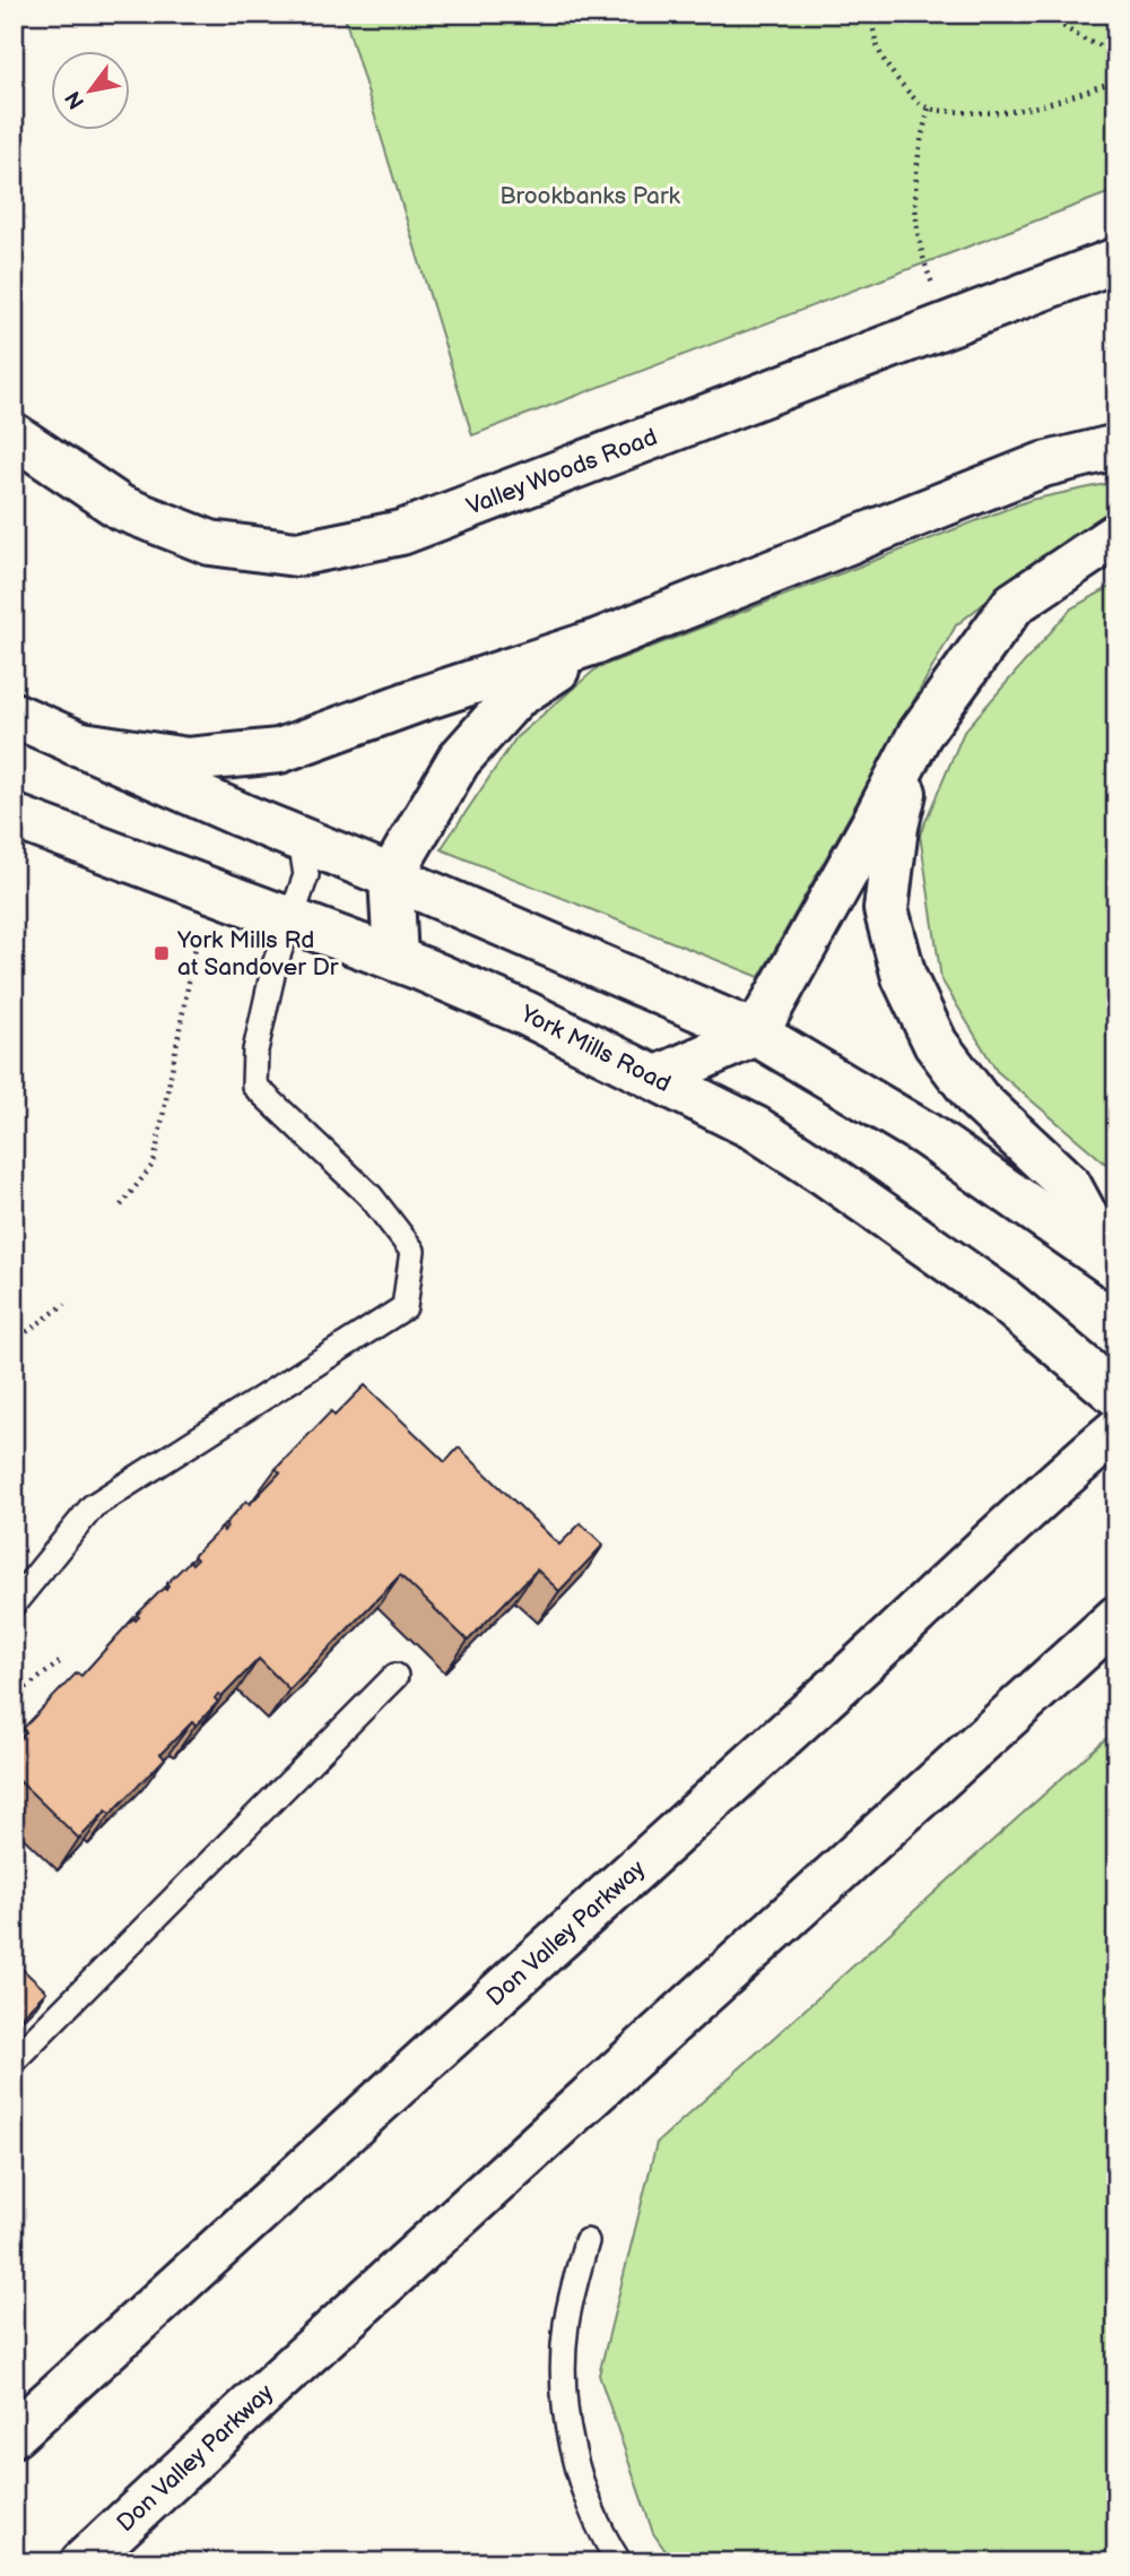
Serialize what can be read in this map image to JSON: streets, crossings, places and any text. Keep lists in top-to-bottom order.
{
  "streets": {
    "main road": ["Valley Woods Road", "York Mills Road", "Don Valley Parkway"]
  },
  "parks": ["Brookbanks Park"],
  "places": {
    "transit": ["York Mills Rd at Sandover Dr"]
  },
  "north": "bottom left"
}
